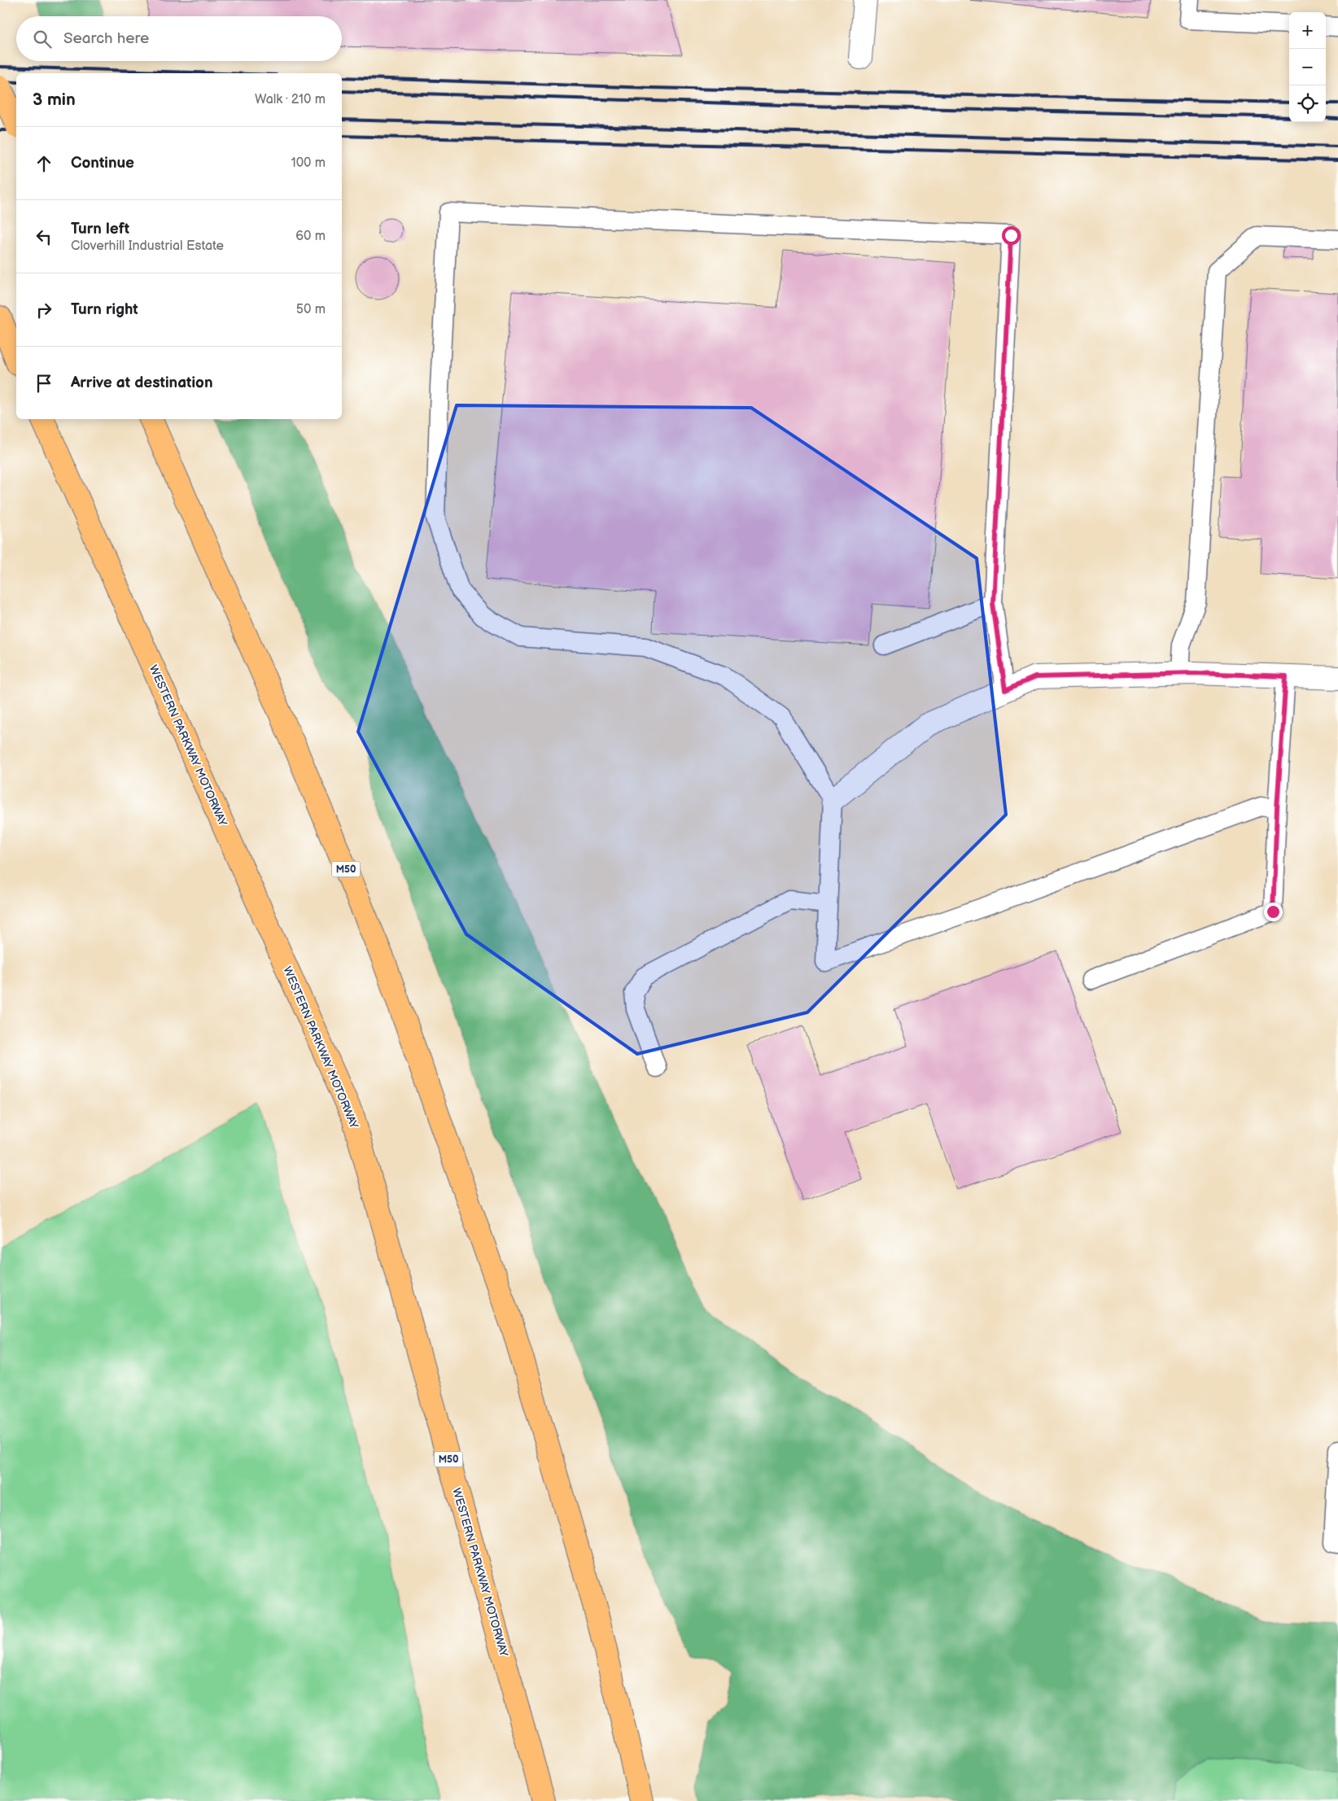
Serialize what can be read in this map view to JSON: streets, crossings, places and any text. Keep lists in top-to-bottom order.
{
  "streets": {
    "highway": ["WESTERN PARKWAY MOTORWAY", "M50"]
  },
  "page": {
    "map_buttons": ["+", "−"],
    "search": "Search here",
    "heading": ["3 min", "Walk · 210 m"],
    "list": [
      ["Continue", "100 m"],
      ["Turn left", "Cloverhill Industrial Estate", "60 m"],
      ["Turn right", "50 m"],
      "Arrive at destination"
    ]
  }
}
